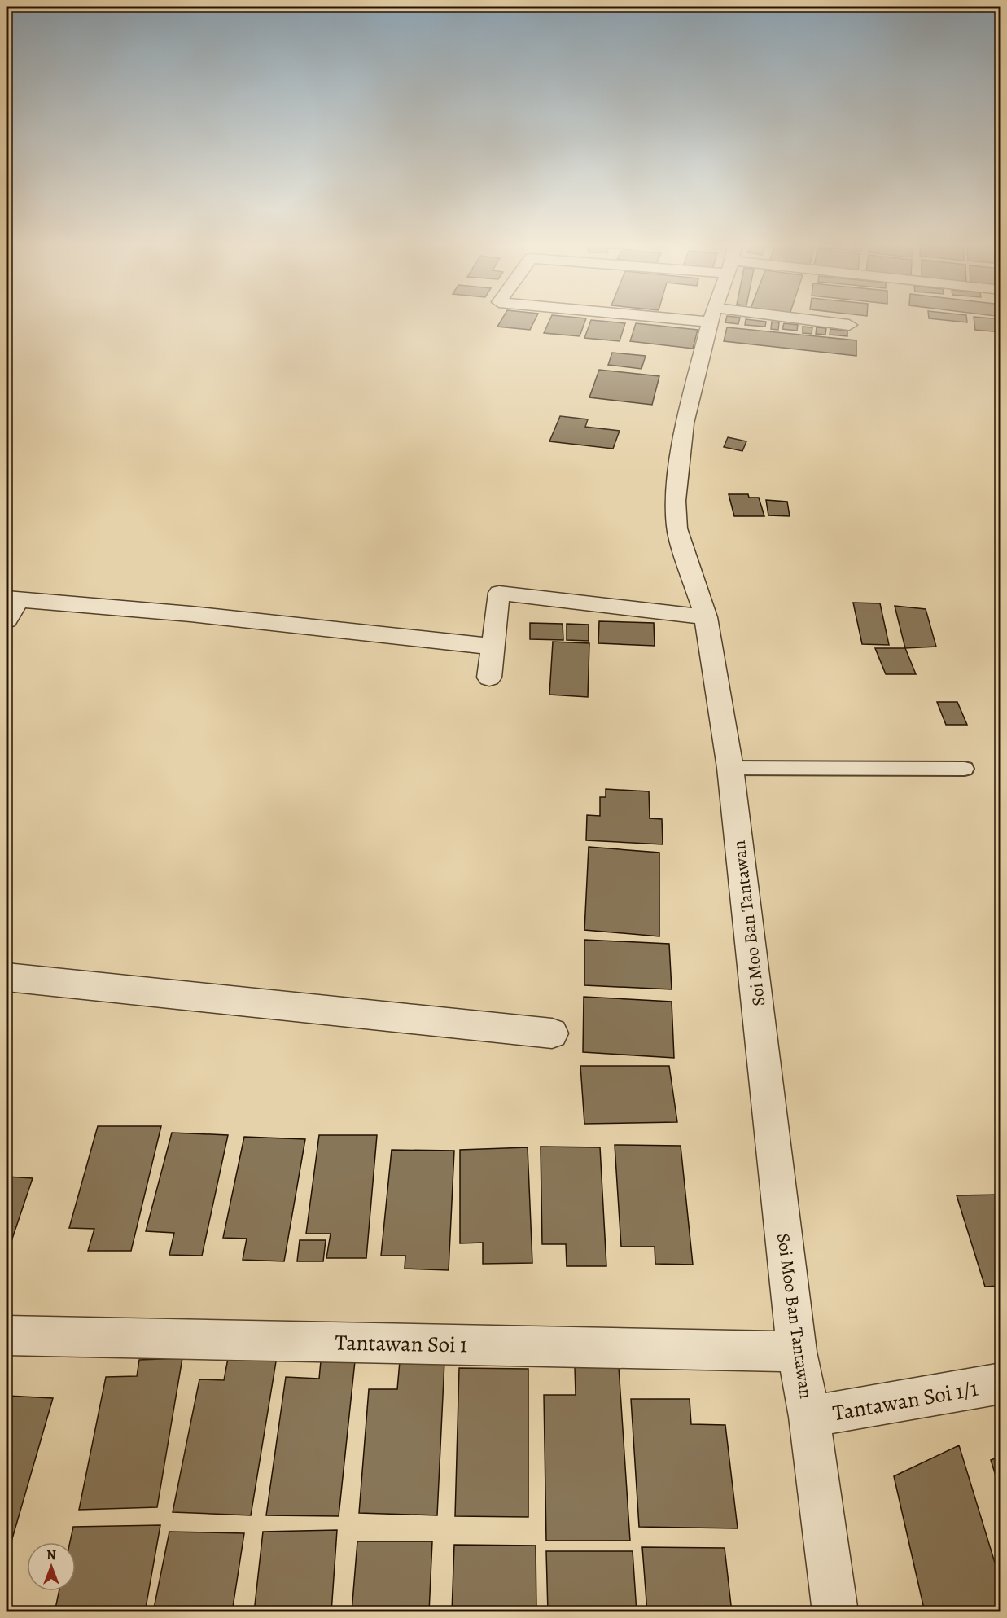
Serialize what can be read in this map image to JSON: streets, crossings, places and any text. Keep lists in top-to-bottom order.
{
  "streets": {
    "street": ["Soi Moo Ban Tantawan", "Tantawan Soi 1", "Tantawan Soi 1/1"]
  },
  "crossings": [
    ["Soi Moo Ban Tantawan", "Tantawan Soi 1"],
    ["Soi Moo Ban Tantawan", "Tantawan Soi 1/1"]
  ],
  "north": "top"
}
